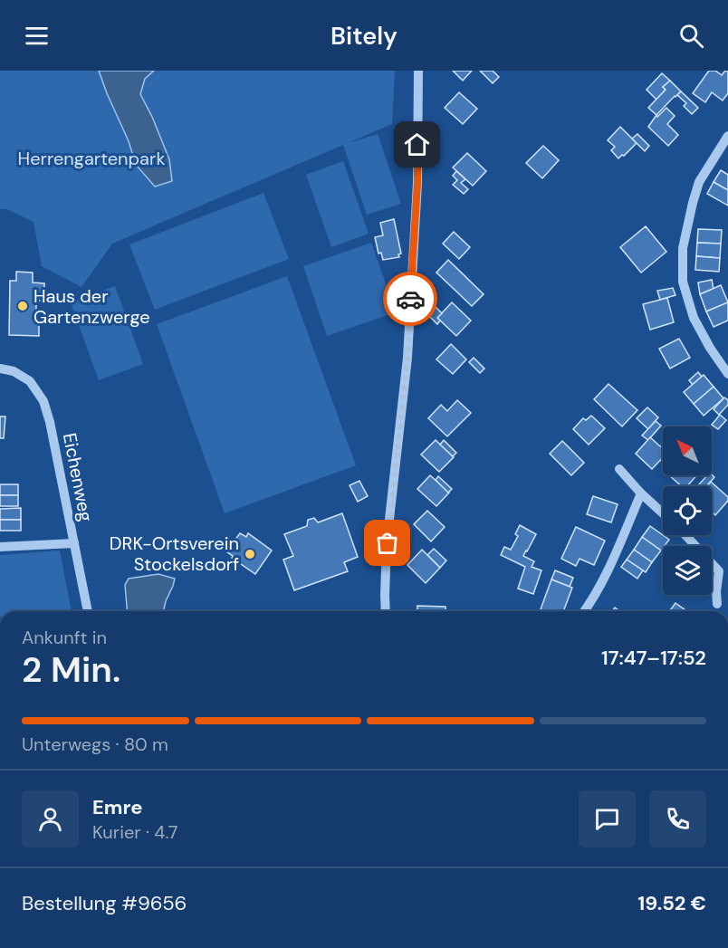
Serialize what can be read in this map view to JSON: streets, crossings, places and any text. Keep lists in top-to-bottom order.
{
  "streets": {
    "street": ["Eichenweg"]
  },
  "parks": ["Herrengartenpark"],
  "places": ["Haus der Gartenzwerge", "DRK-Ortsverein Stockelsdorf"],
  "north": "top left",
  "page": {
    "header": "Bitely",
    "heading": ["2 Min.", "Ankunft in", "17:47–17:52"],
    "panel": [
      "Emre",
      "Kurier · 4.7",
      "Bestellung #9656",
      "19.52 €"
    ],
    "bar": "Unterwegs · 80 m"
  }
}
